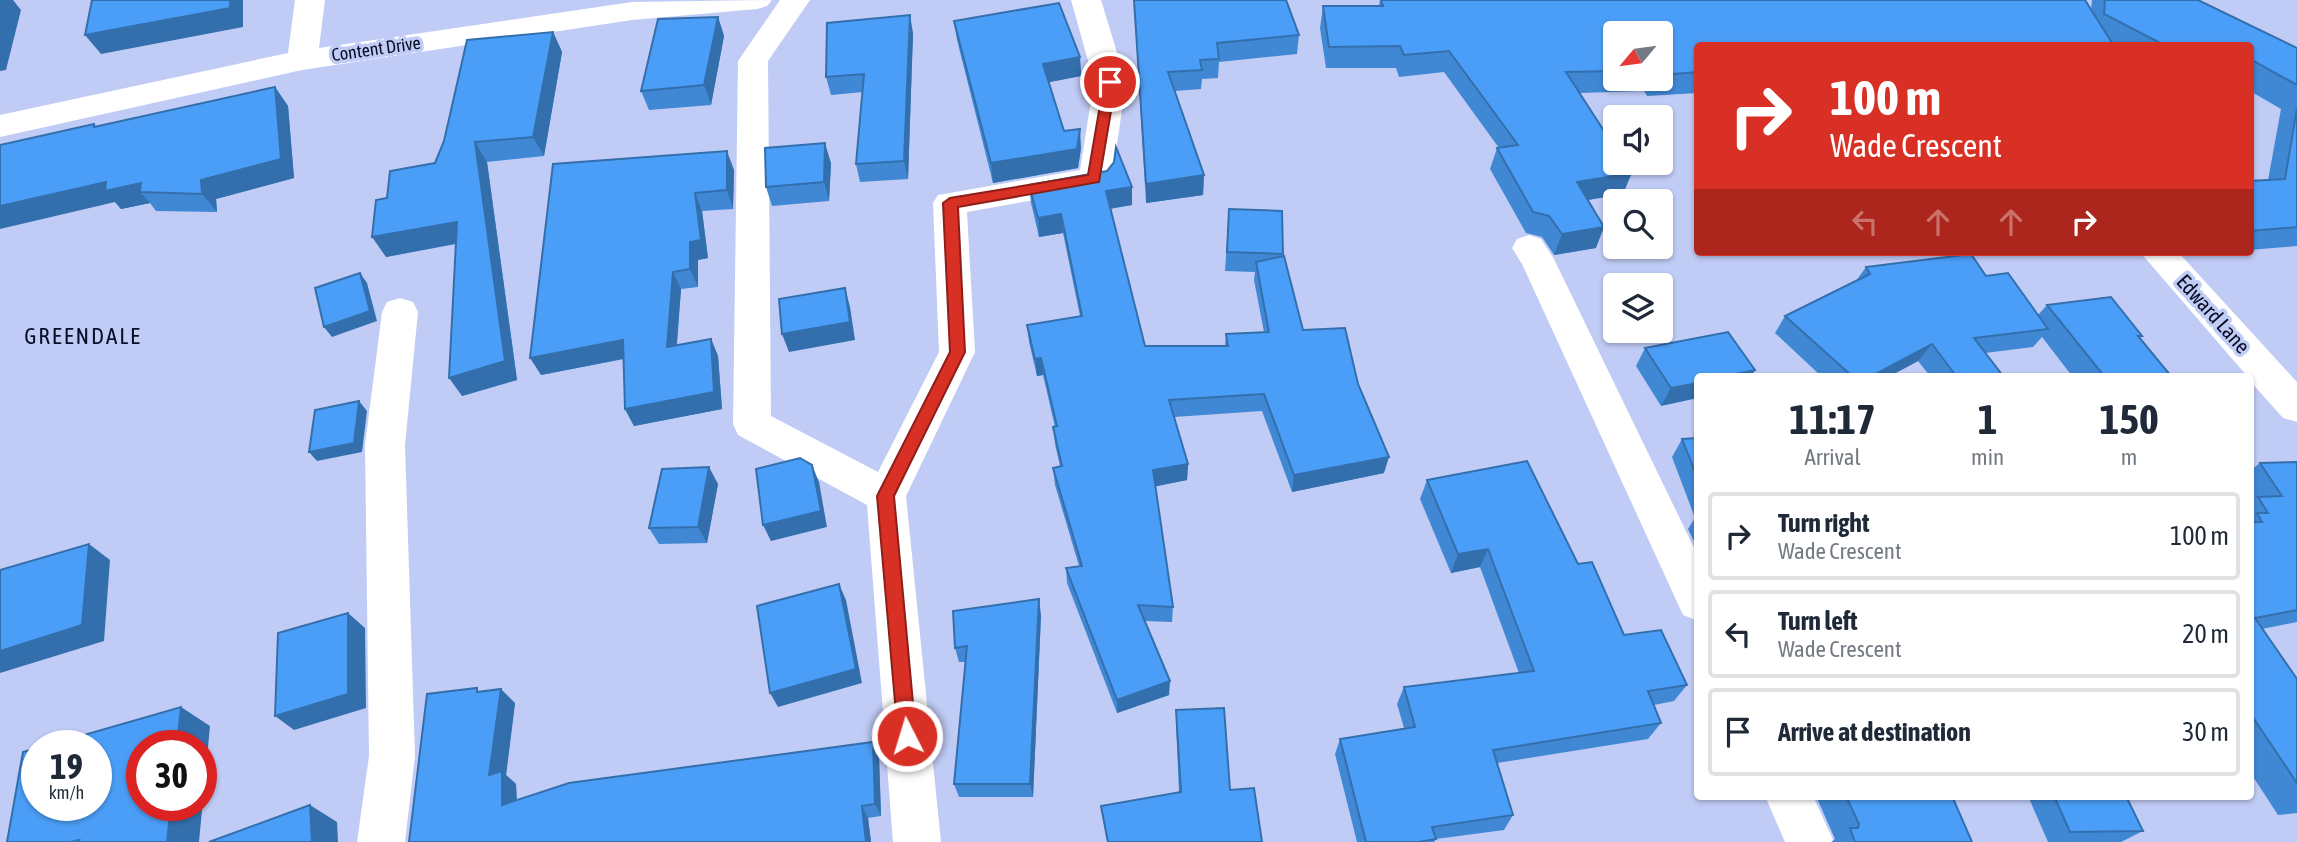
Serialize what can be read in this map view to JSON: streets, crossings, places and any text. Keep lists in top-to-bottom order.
{
  "streets": {
    "street": ["Content Drive", "Edward Lane"]
  },
  "districts": ["GREENDALE"],
  "north": "bottom left",
  "page": {
    "turn": ["100 m", "Wade Crescent"],
    "eta": [
      "11:17",
      "Arrival",
      "1",
      "min",
      "150",
      "m"
    ],
    "list": [
      {
        "name": "Turn right",
        "note": "Wade Crescent",
        "value": "100 m"
      },
      {
        "name": "Turn left",
        "note": "Wade Crescent",
        "value": "20 m"
      },
      {
        "name": "Arrive at destination",
        "value": "30 m"
      }
    ],
    "speed": "19 km/h",
    "limit": "30"
  }
}
